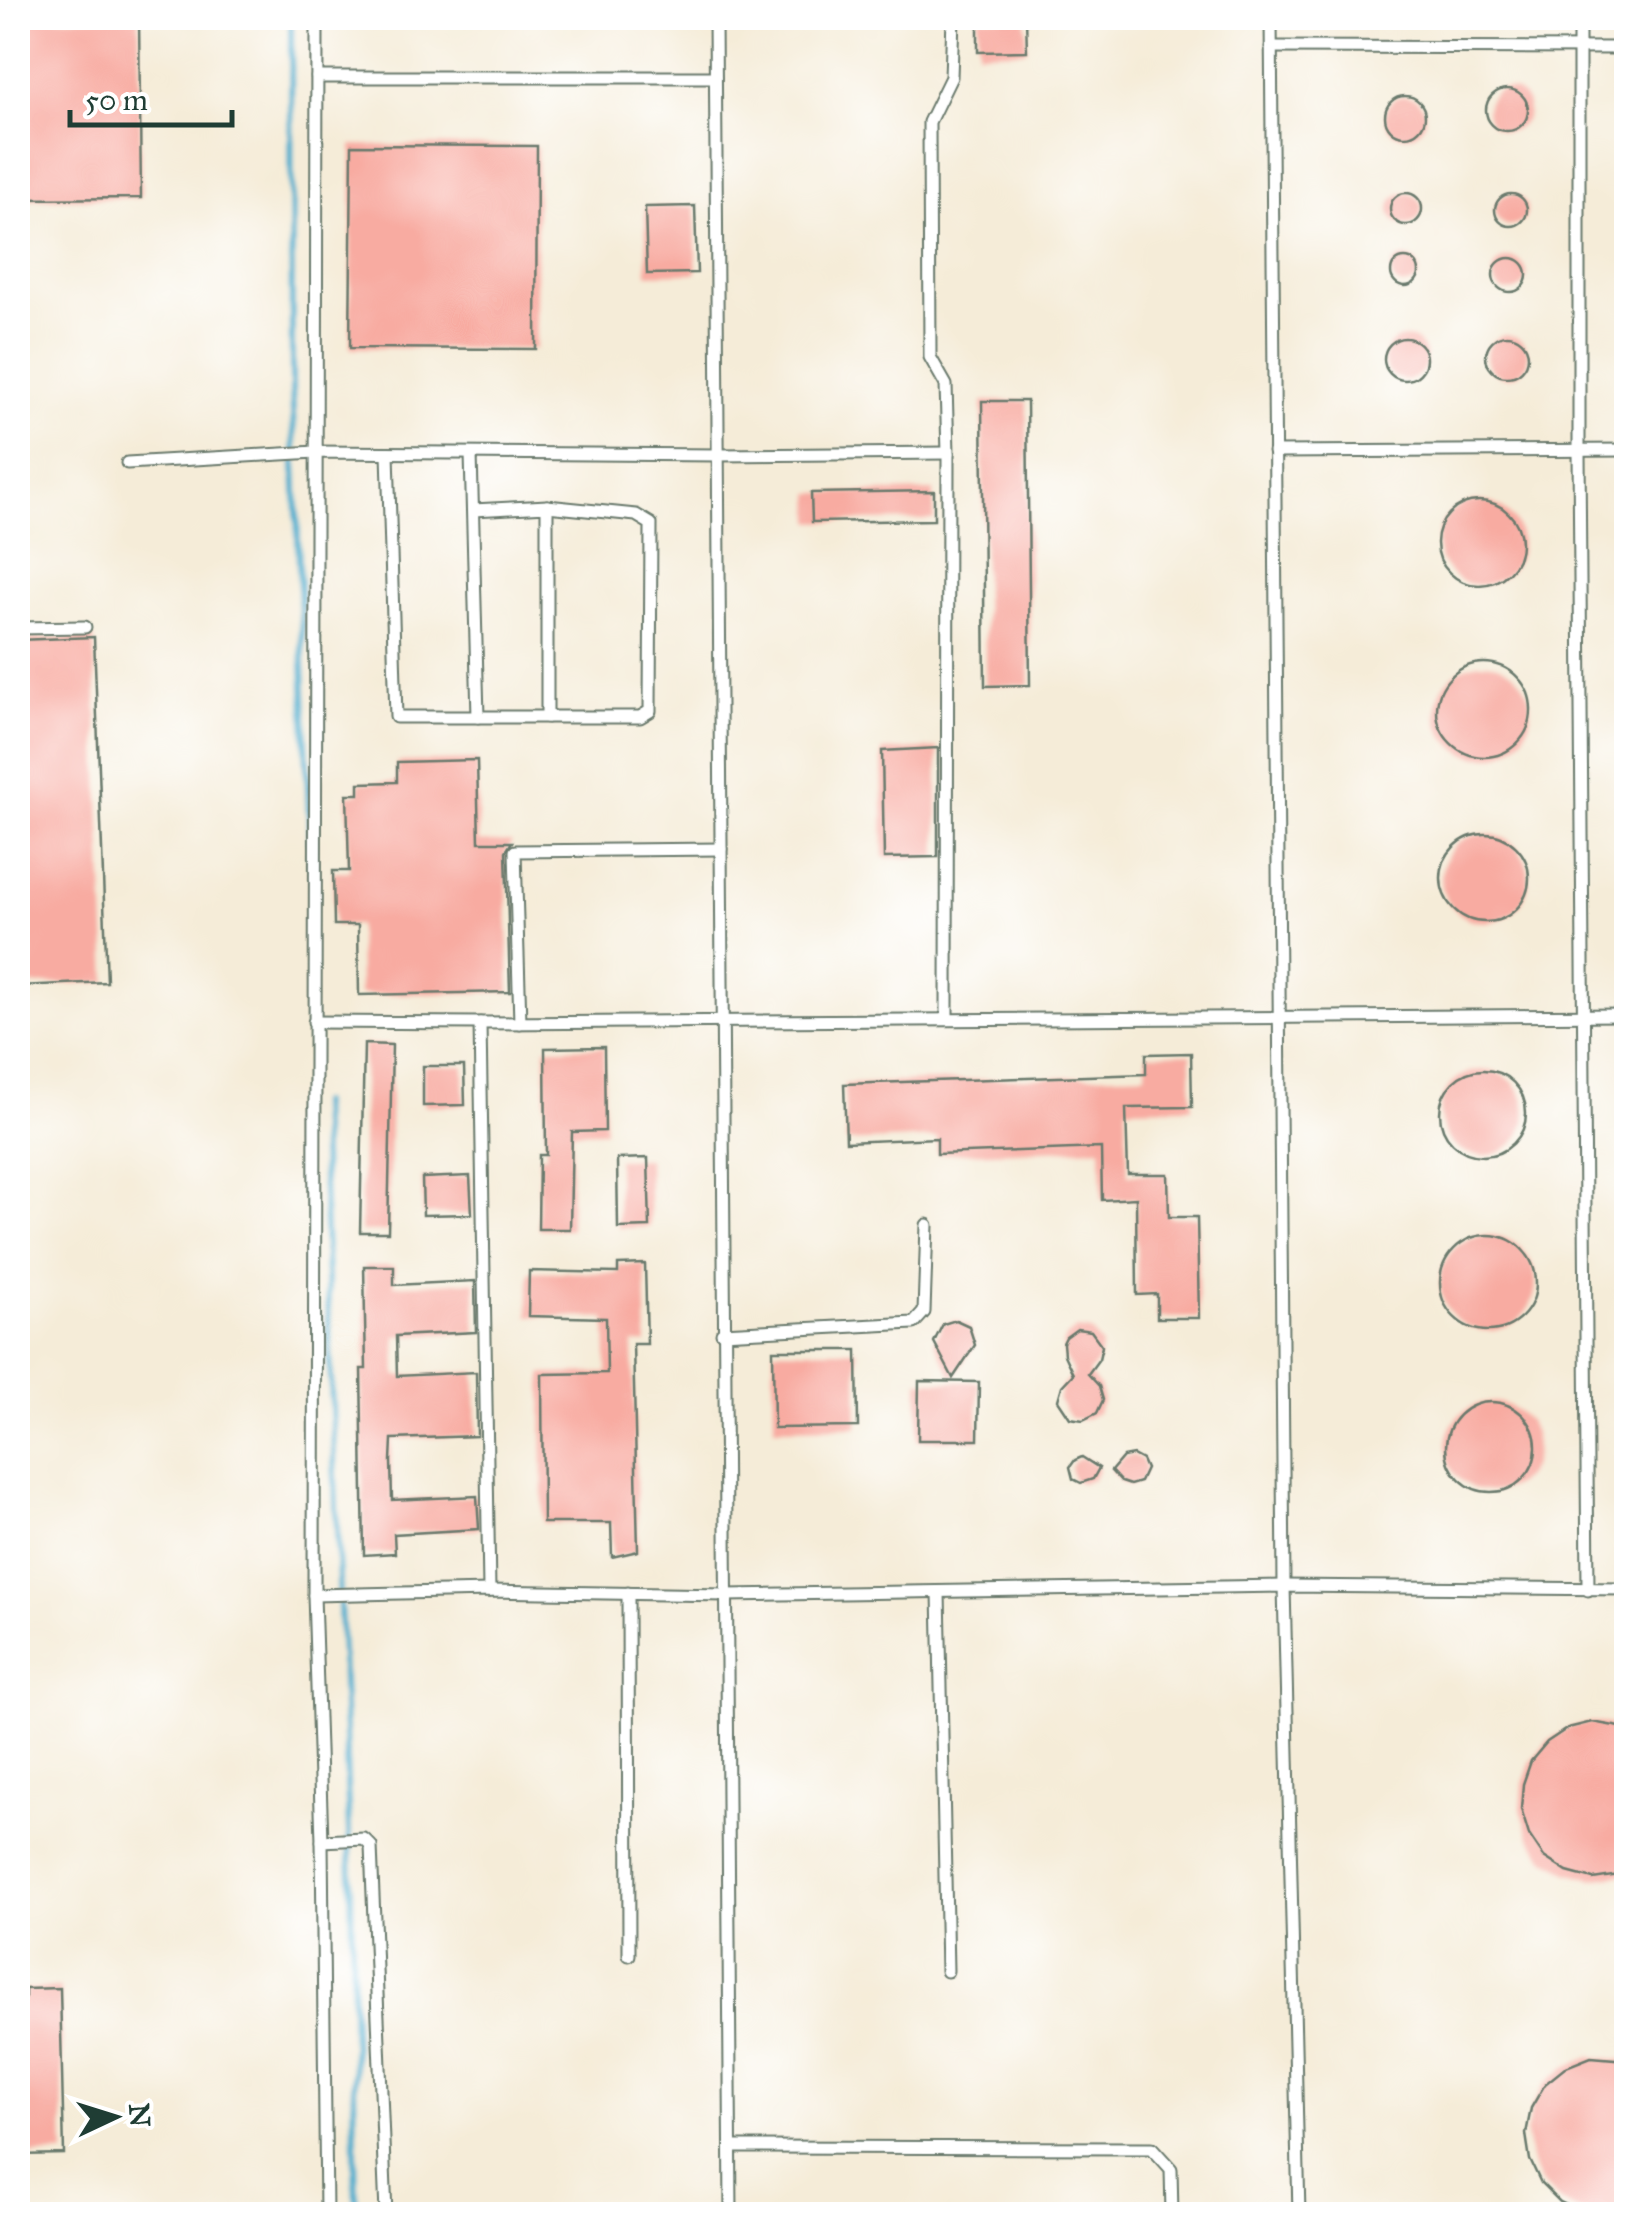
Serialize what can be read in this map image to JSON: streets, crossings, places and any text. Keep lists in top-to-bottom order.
{
  "scale_bar": "50 m",
  "north": "right"
}
